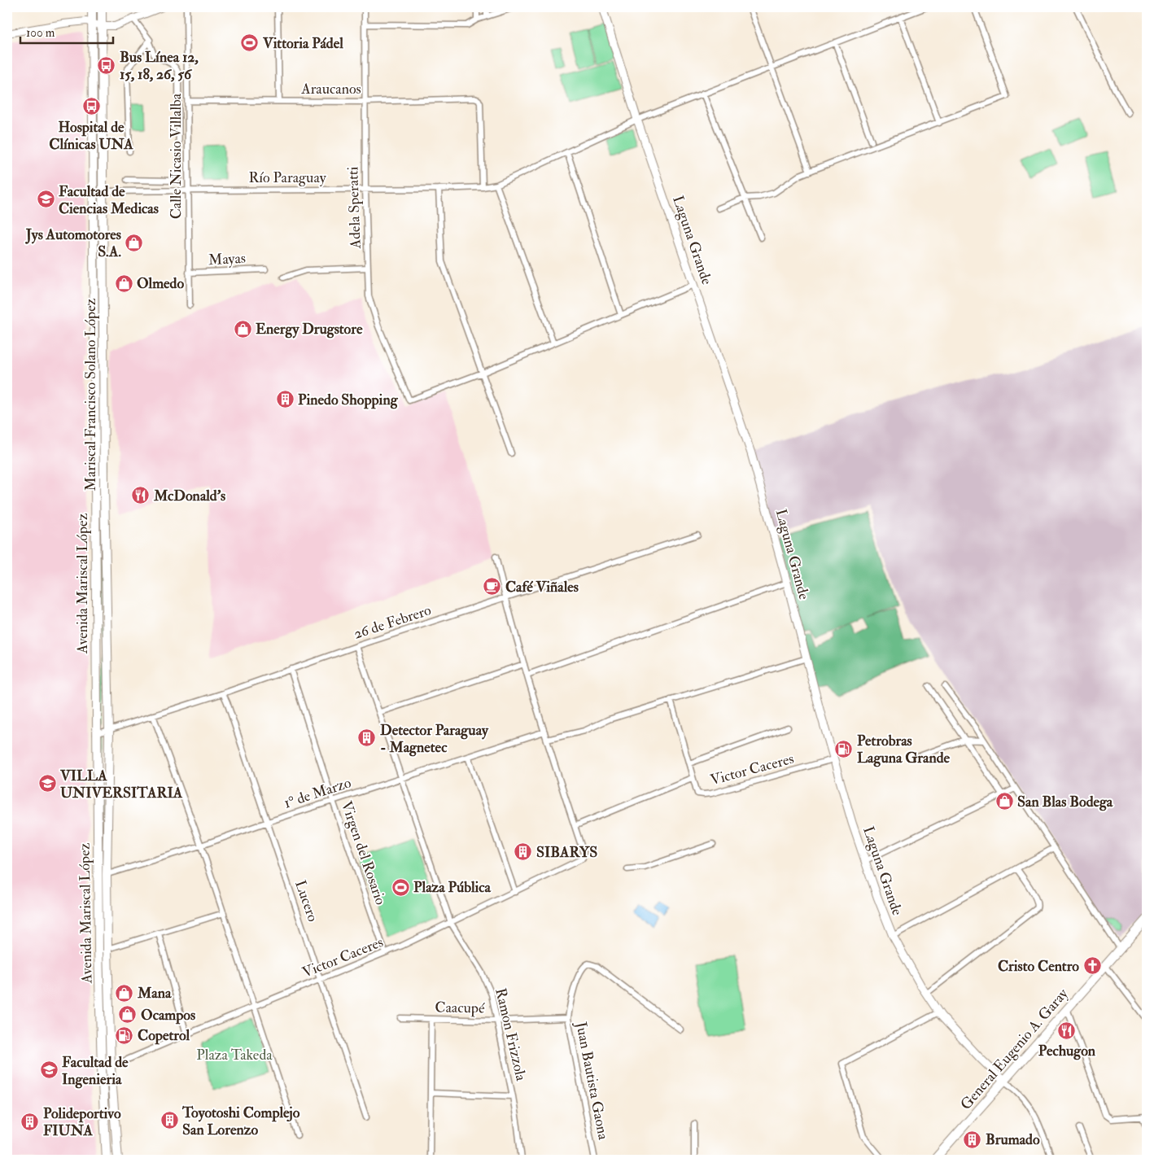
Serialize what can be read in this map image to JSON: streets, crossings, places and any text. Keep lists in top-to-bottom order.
{
  "streets": {
    "main road": [
      "Laguna Grande",
      "Mariscal Francisco Solano López",
      "Avenida Mariscal López",
      "General Eugenio A. Garay"
    ],
    "street": [
      "Araucanos",
      "Calle Nicasio Villalba",
      "Río Paraguay",
      "Adela Speratti",
      "Mayas",
      "26 de Febrero",
      "Victor Caceres",
      "1° de Marzo",
      "Virgen del Rosario",
      "Lucero",
      "Caacupé",
      "Ramon Frizzola",
      "Juan Bautista Gaona"
    ]
  },
  "crossings": [
    ["Araucanos", "Calle Nicasio Villalba"],
    ["Araucanos", "Río Paraguay"],
    ["Araucanos", "Adela Speratti"],
    ["Calle Nicasio Villalba", "Río Paraguay"],
    ["Calle Nicasio Villalba", "Mayas"],
    ["Río Paraguay", "Adela Speratti"],
    ["Río Paraguay", "Laguna Grande"],
    ["Río Paraguay", "Mariscal Francisco Solano López"],
    ["Laguna Grande", "Victor Caceres"],
    ["Laguna Grande", "General Eugenio A. Garay"],
    ["Mariscal Francisco Solano López", "Avenida Mariscal López"],
    ["Mariscal Francisco Solano López", "26 de Febrero"],
    ["Mariscal Francisco Solano López", "Victor Caceres"],
    ["Mariscal Francisco Solano López", "1° de Marzo"],
    ["Avenida Mariscal López", "26 de Febrero"],
    ["Avenida Mariscal López", "Victor Caceres"],
    ["Avenida Mariscal López", "1° de Marzo"],
    ["26 de Febrero", "Virgen del Rosario"],
    ["26 de Febrero", "Lucero"],
    ["26 de Febrero", "Ramon Frizzola"],
    ["Victor Caceres", "Virgen del Rosario"],
    ["Victor Caceres", "Lucero"],
    ["Victor Caceres", "Ramon Frizzola"],
    ["1° de Marzo", "Virgen del Rosario"],
    ["1° de Marzo", "Lucero"],
    ["1° de Marzo", "Ramon Frizzola"],
    ["Caacupé", "Ramon Frizzola"],
    ["Caacupé", "Juan Bautista Gaona"]
  ],
  "parks": ["Plaza Takeda"],
  "places": {
    "sports": ["Vittoria Pádel", "Plaza Pública"],
    "bus stop": ["Bus Línea 12, 15, 18, 26, 56", "Hospital de Clínicas UNA"],
    "school or university": ["Facultad de Ciencias Medicas", "VILLA UNIVERSITARIA", "Facultad de Ingenieria"],
    "shop": [
      "Jys Automotores S.A.",
      "Olmedo",
      "Energy Drugstore",
      "San Blas Bodega",
      "Mana",
      "Ocampos"
    ],
    "building": [
      "Pinedo Shopping",
      "Detector Paraguay - Magnetec",
      "SIBARYS",
      "Toyotoshi Complejo San Lorenzo",
      "Polideportivo FIUNA",
      "Brumado"
    ],
    "restaurant": ["McDonald's", "Pechugon"],
    "cafe": ["Café Viñales"],
    "fuel station": ["Petrobras Laguna Grande", "Copetrol"],
    "church": ["Cristo Centro"]
  },
  "scale_bar": "100 m"
}
